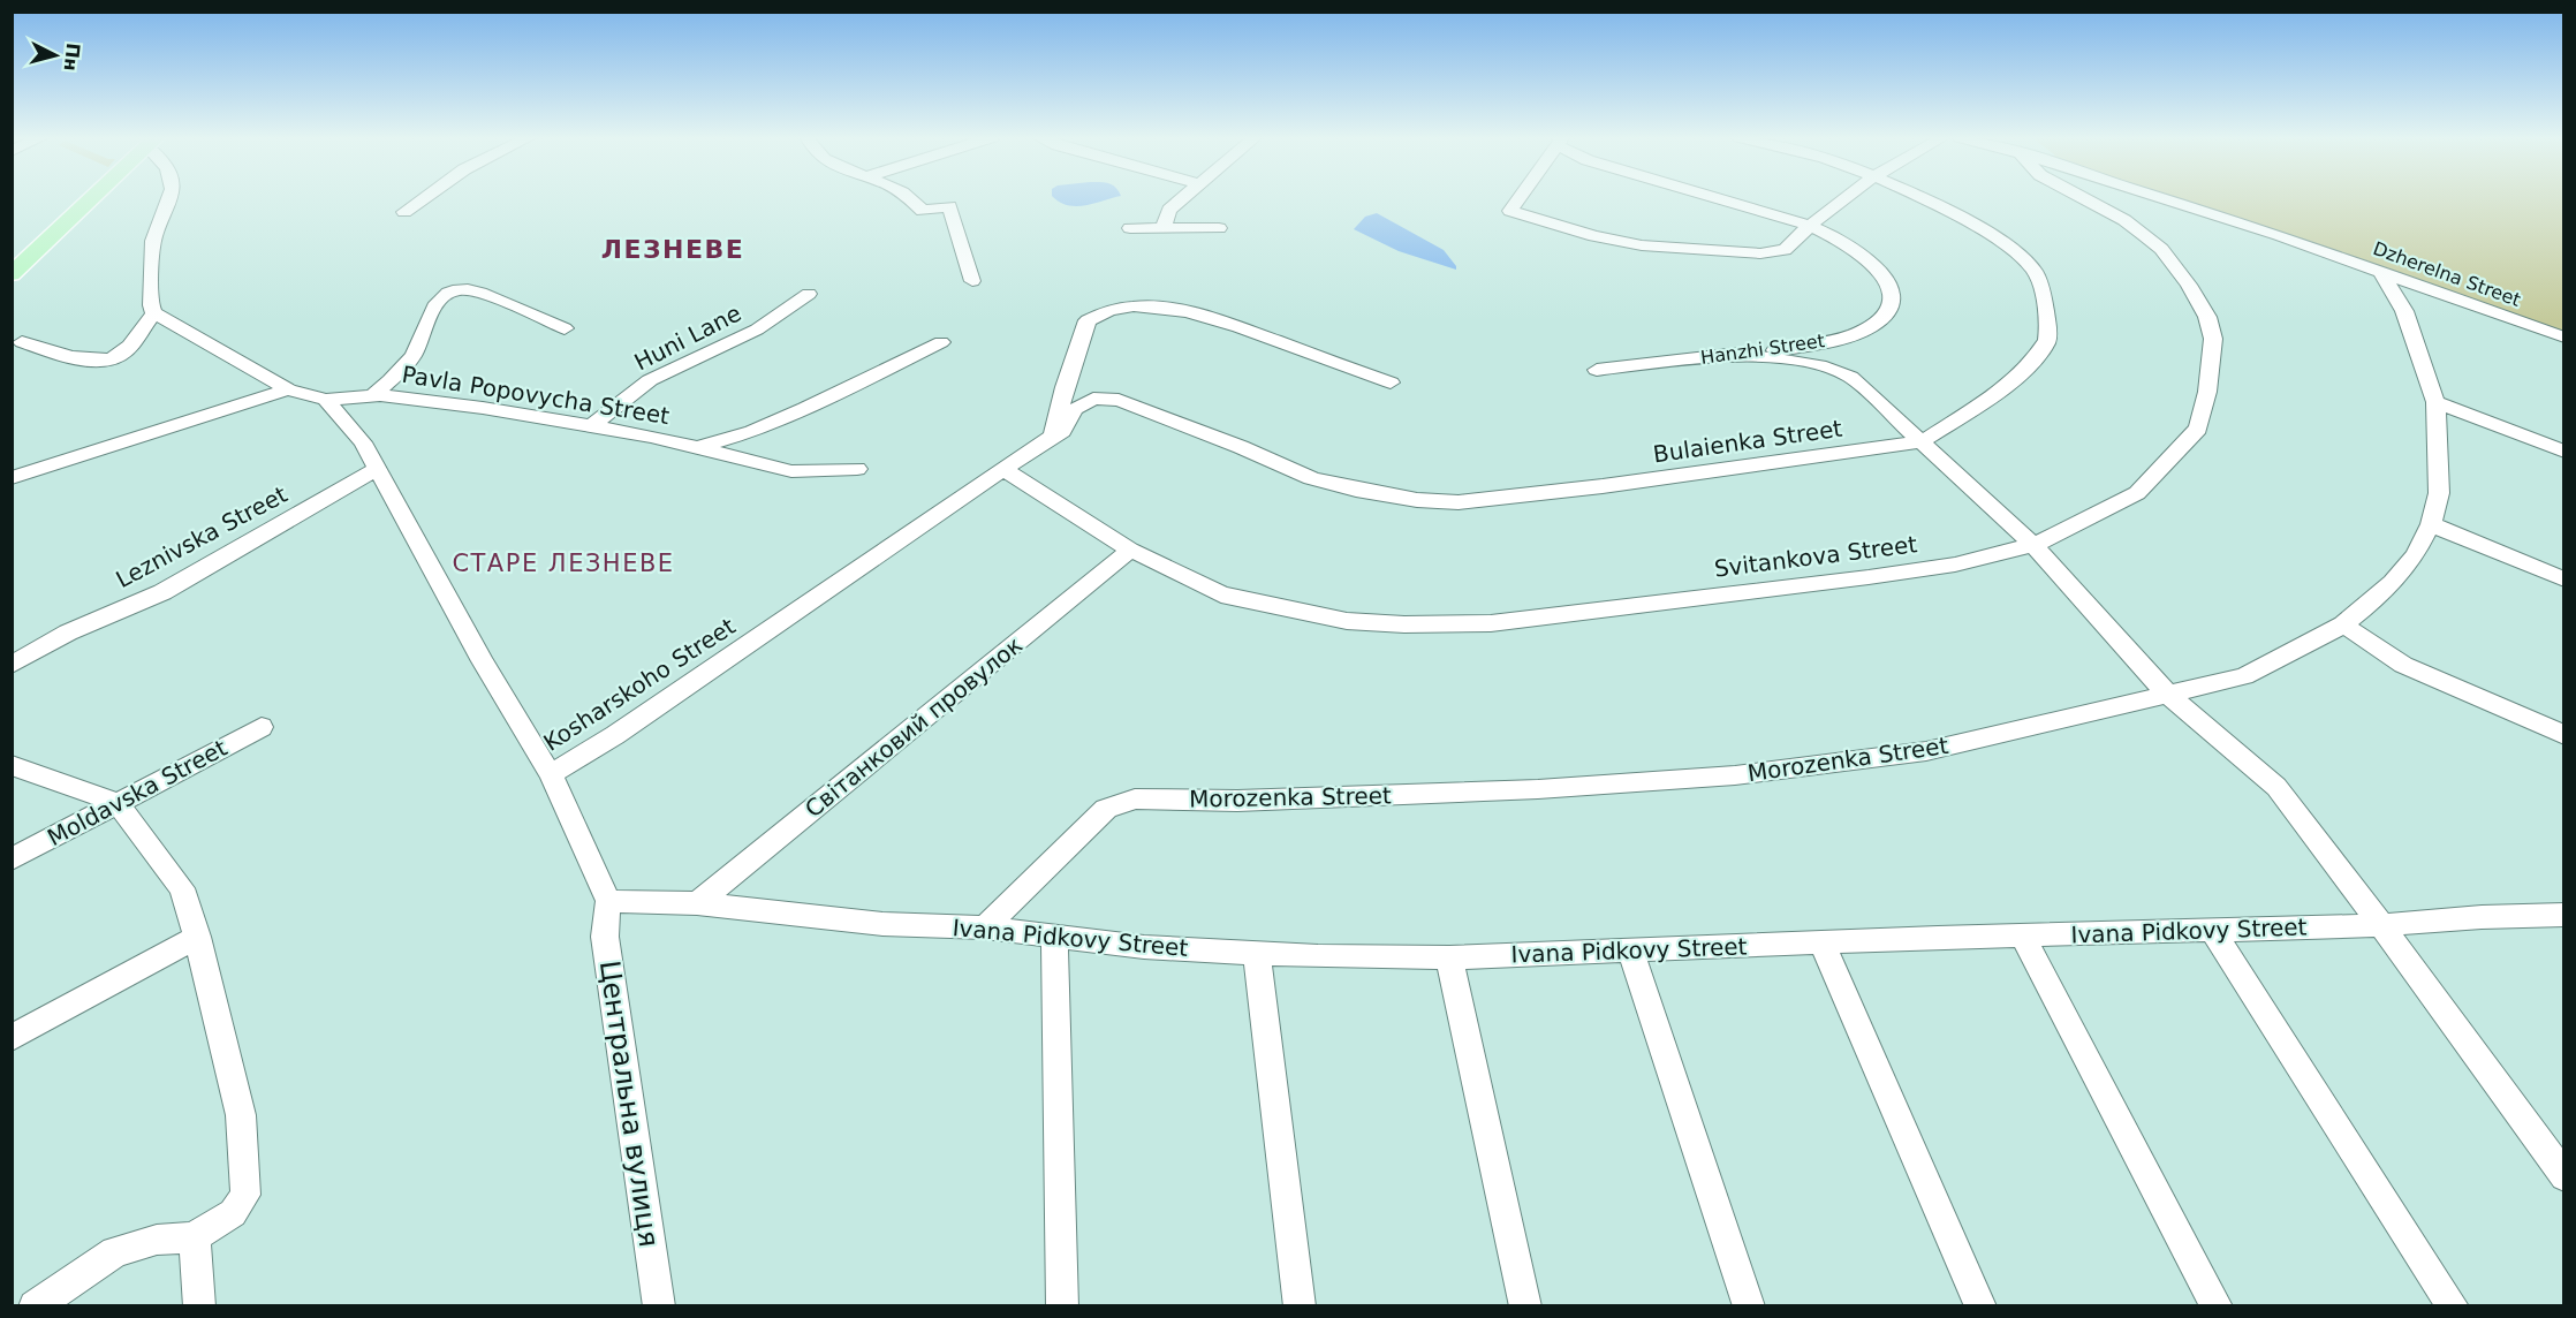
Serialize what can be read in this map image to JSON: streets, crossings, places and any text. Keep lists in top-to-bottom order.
{
  "streets": {
    "street": [
      "Dzherelna Street",
      "Huni Lane",
      "Hanzhi Street",
      "Pavla Popovycha Street",
      "Bulaienka Street",
      "Leznivska Street",
      "Svitankova Street",
      "Kosharskoho Street",
      "Світанковий провулок",
      "Morozenka Street",
      "Moldavska Street",
      "Ivana Pidkovy Street",
      "Центральна вулиця"
    ]
  },
  "crossings": [
    ["Dzherelna Street", "Morozenka Street"],
    ["Huni Lane", "Pavla Popovycha Street"],
    ["Pavla Popovycha Street", "Kosharskoho Street"],
    ["Bulaienka Street", "Kosharskoho Street"],
    ["Leznivska Street", "Kosharskoho Street"],
    ["Svitankova Street", "Kosharskoho Street"],
    ["Svitankova Street", "Світанковий провулок"],
    ["Світанковий провулок", "Ivana Pidkovy Street"],
    ["Morozenka Street", "Ivana Pidkovy Street"],
    ["Ivana Pidkovy Street", "Центральна вулиця"]
  ],
  "districts": ["ЛЕЗНЕВЕ", "СТАРЕ ЛЕЗНЕВЕ"],
  "north": "right"
}
